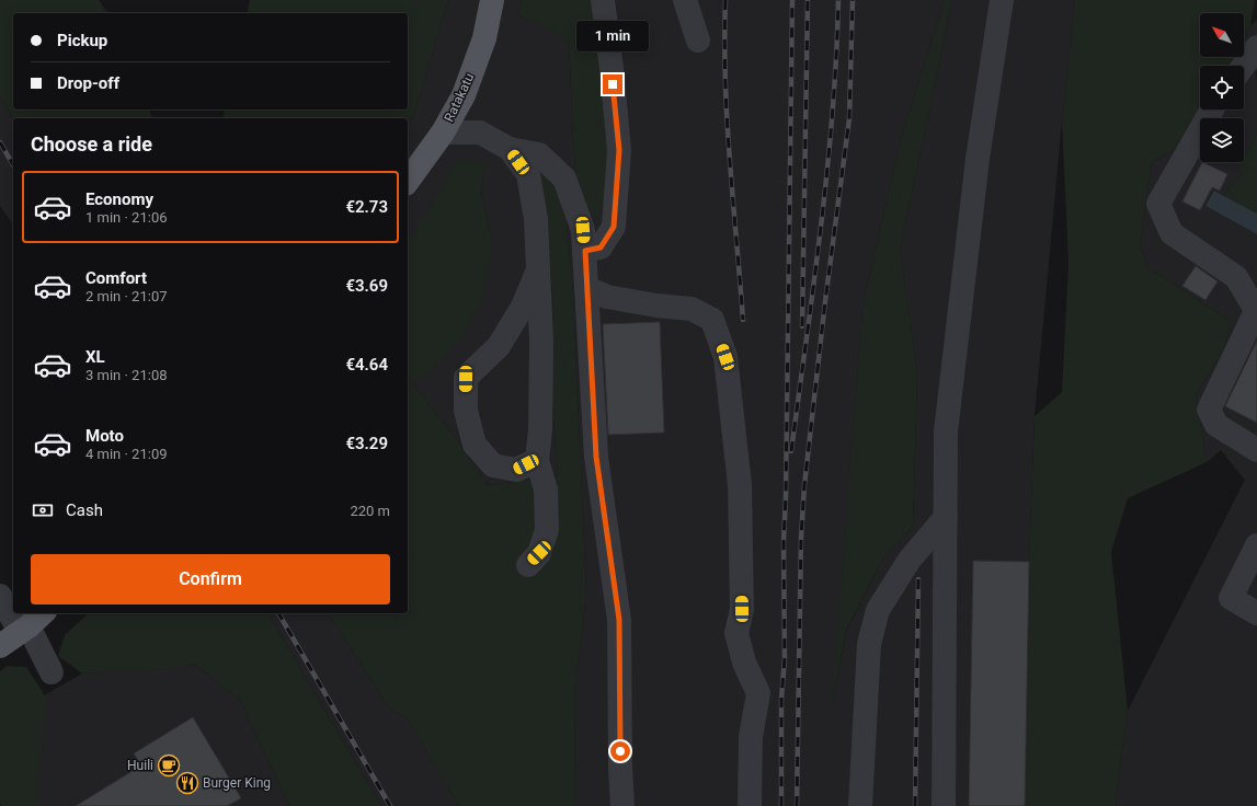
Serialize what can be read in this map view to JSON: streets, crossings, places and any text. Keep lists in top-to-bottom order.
{
  "streets": {
    "main road": ["Ratakatu"]
  },
  "places": {
    "cafe": ["Huili"],
    "restaurant": ["Burger King"]
  },
  "north": "top left",
  "page": {
    "banner": ["Pickup", "Drop-off"],
    "bubble": "1 min",
    "heading": "Choose a ride",
    "list": [
      {
        "name": "Economy",
        "note": "1 min · 21:06",
        "value": "€2.73"
      },
      {
        "name": "Comfort",
        "note": "2 min · 21:07",
        "value": "€3.69"
      },
      {
        "name": "XL",
        "note": "3 min · 21:08",
        "value": "€4.64"
      },
      {
        "name": "Moto",
        "note": "4 min · 21:09",
        "value": "€3.29"
      }
    ],
    "pay": ["Cash", "220 m"],
    "buttons": "Confirm"
  }
}
